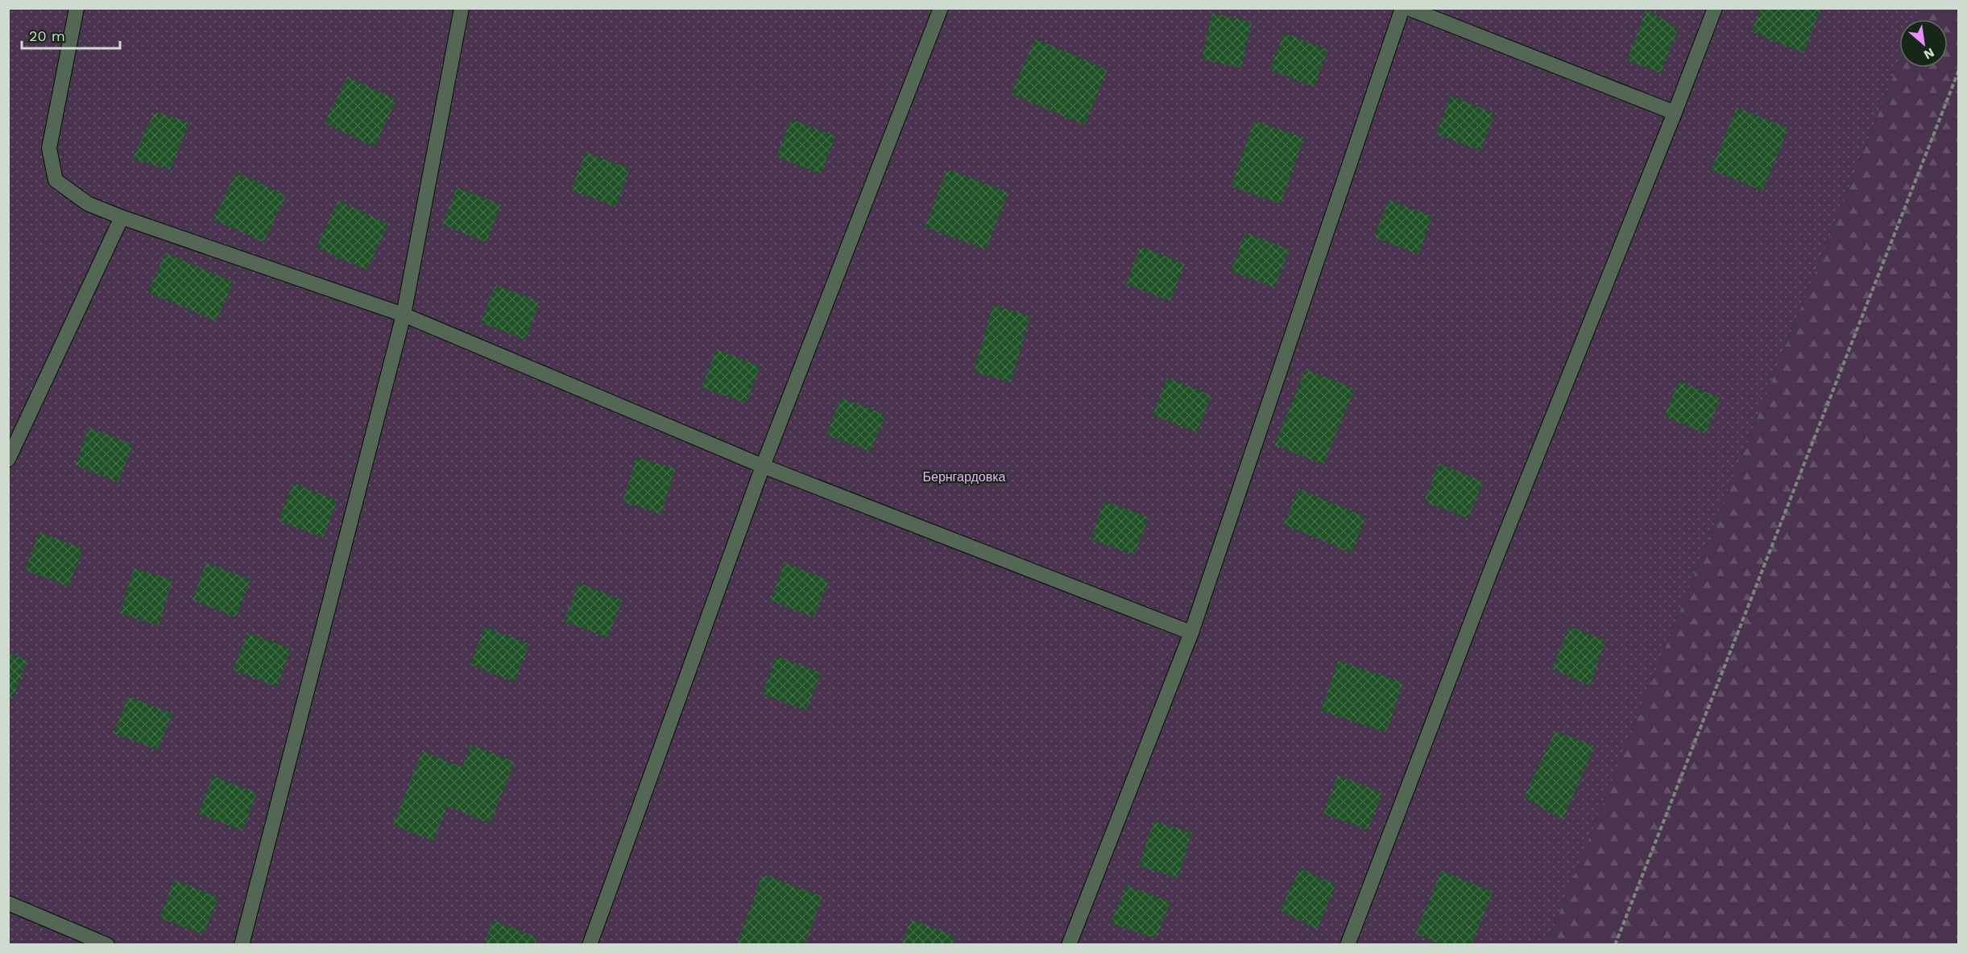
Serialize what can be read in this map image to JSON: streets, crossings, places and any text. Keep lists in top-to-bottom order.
{
  "parks": ["Бернгардовка"],
  "scale_bar": "20 m",
  "north": "bottom right"
}
